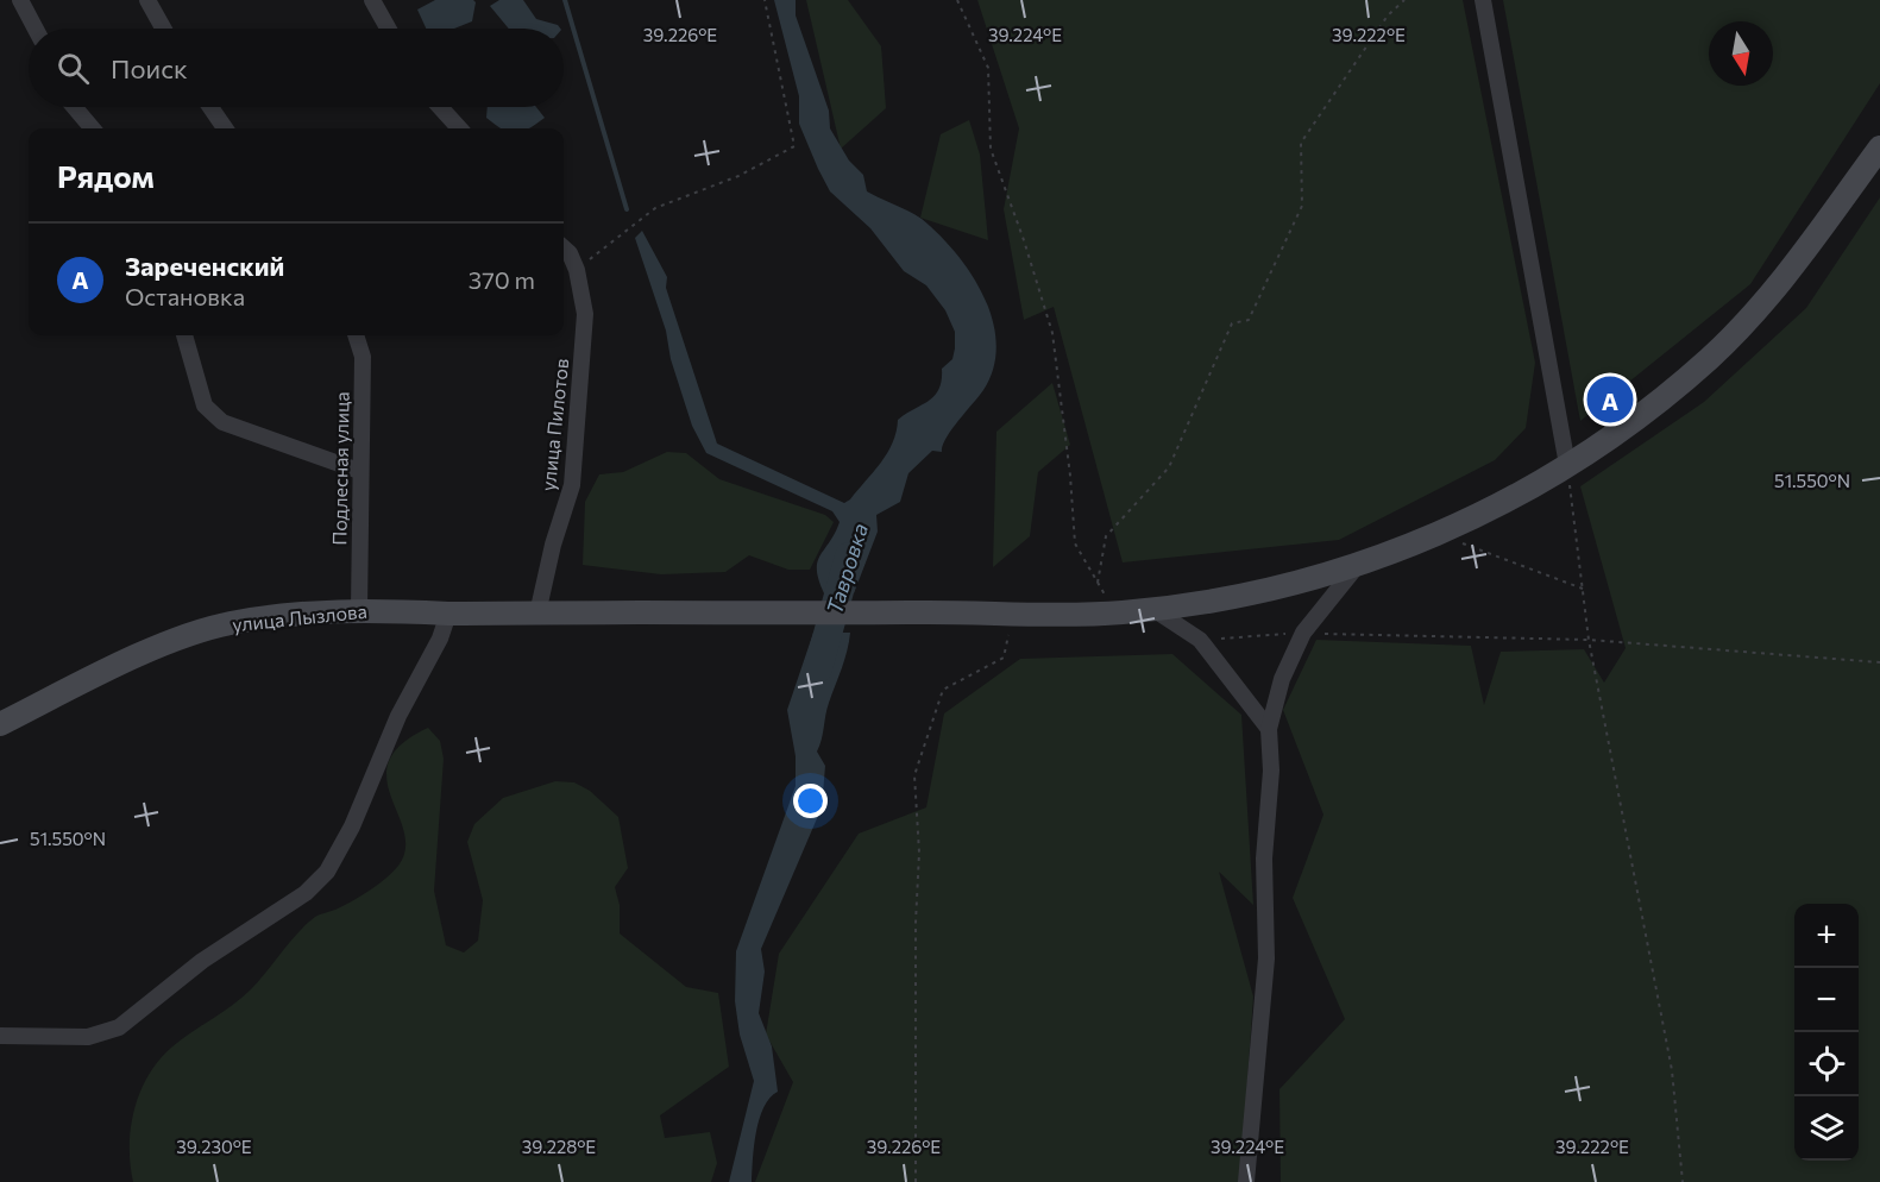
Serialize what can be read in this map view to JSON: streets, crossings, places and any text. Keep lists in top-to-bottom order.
{
  "streets": {
    "street": ["улица Пилотов", "Подлесная улица", "улица Лызлова"]
  },
  "crossings": [
    ["улица Пилотов", "улица Лызлова"],
    ["Подлесная улица", "улица Лызлова"]
  ],
  "water": ["Тавровка"],
  "north": "bottom",
  "page": {
    "search": "Поиск",
    "heading": "Рядом",
    "list": [
      {
        "mark": "A",
        "name": "Зареченский",
        "note": "Остановка",
        "value": "370 m"
      }
    ],
    "pins": "A",
    "map_buttons": ["+", "−"]
  },
  "coordinates": [
    "39.226°E",
    "39.224°E",
    "39.222°E",
    "51.550°N",
    "39.230°E",
    "39.228°E"
  ]
}
